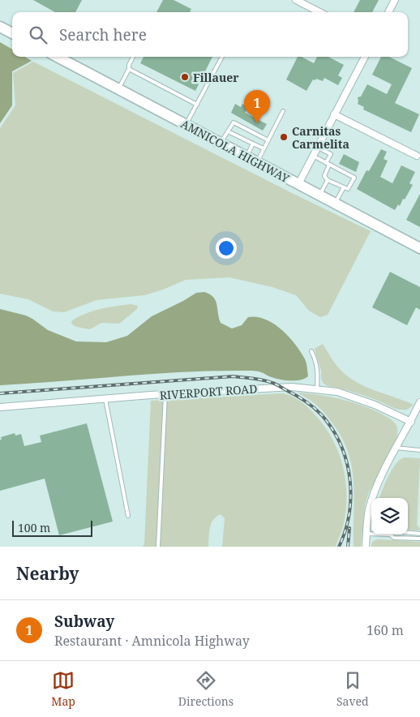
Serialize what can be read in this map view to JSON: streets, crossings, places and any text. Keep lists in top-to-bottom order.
{
  "streets": {
    "main road": ["AMNICOLA HIGHWAY"],
    "street": ["RIVERPORT ROAD"]
  },
  "places": ["Fillauer", "Carnitas Carmelita"],
  "scale_bar": "100 m",
  "page": {
    "search": "Search here",
    "pins": "1",
    "scale": "100 m",
    "heading": "Nearby",
    "list": [
      {
        "mark": "1",
        "name": "Subway",
        "note": "Restaurant · Amnicola Highway",
        "value": "160 m"
      }
    ],
    "nav": ["Map", "Directions", "Saved"]
  }
}
